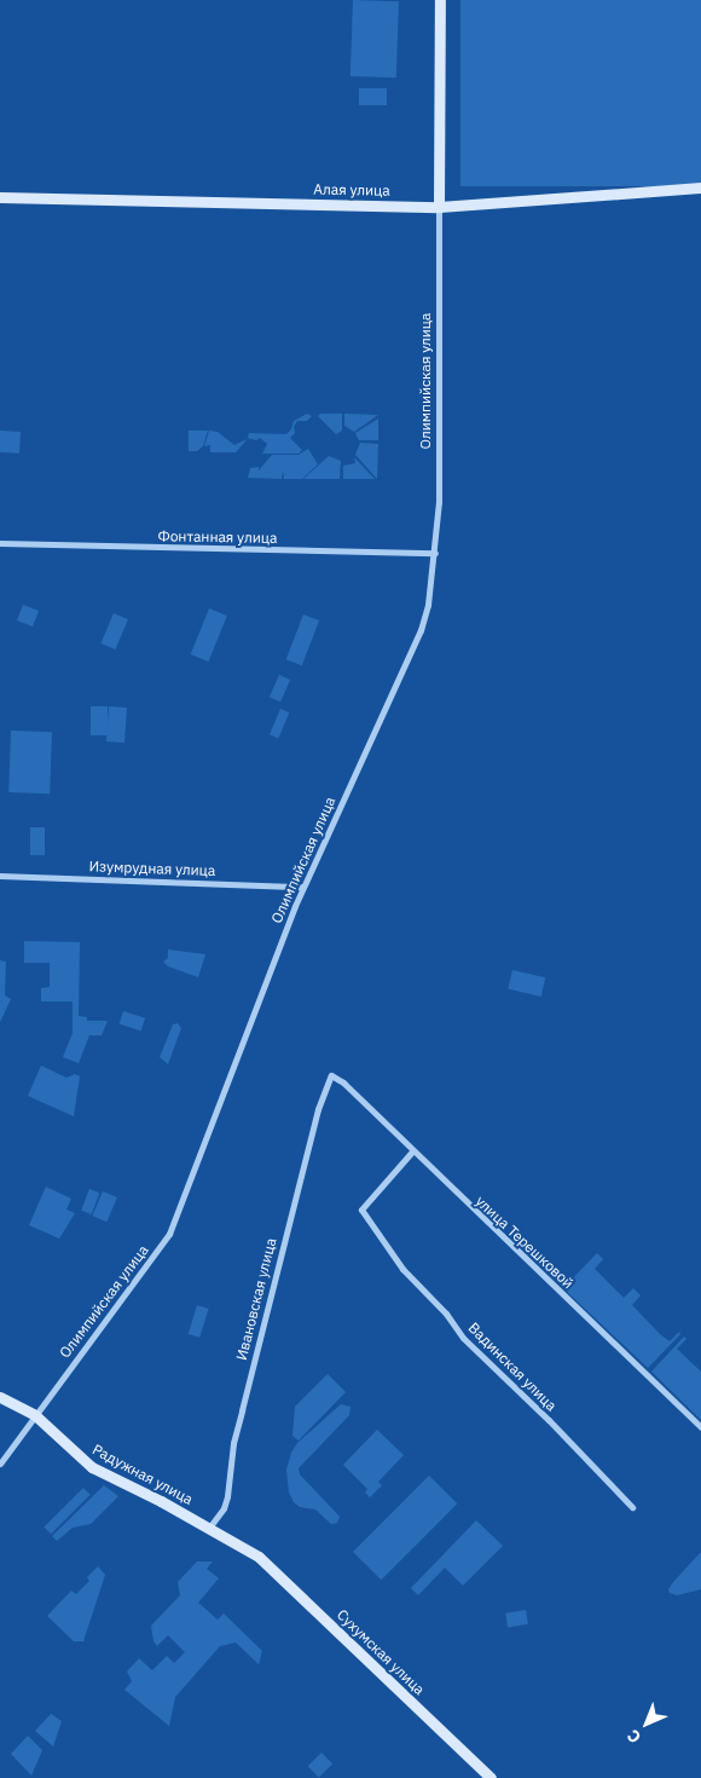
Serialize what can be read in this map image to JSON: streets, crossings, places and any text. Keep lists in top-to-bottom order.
{
  "streets": {
    "main road": ["Алая улица", "Радужная улица", "Сухумская улица"],
    "street": [
      "Олимпийская улица",
      "Фонтанная улица",
      "Изумрудная улица",
      "улица Терешковой",
      "Ивановская улица",
      "Вадинская улица"
    ]
  },
  "crossings": [
    ["Алая улица", "Олимпийская улица"],
    ["Олимпийская улица", "Фонтанная улица"],
    ["Олимпийская улица", "Изумрудная улица"],
    ["Олимпийская улица", "Радужная улица"],
    ["улица Терешковой", "Ивановская улица"],
    ["улица Терешковой", "Вадинская улица"],
    ["Ивановская улица", "Радужная улица"],
    ["Радужная улица", "Сухумская улица"]
  ],
  "north": "bottom left"
}
